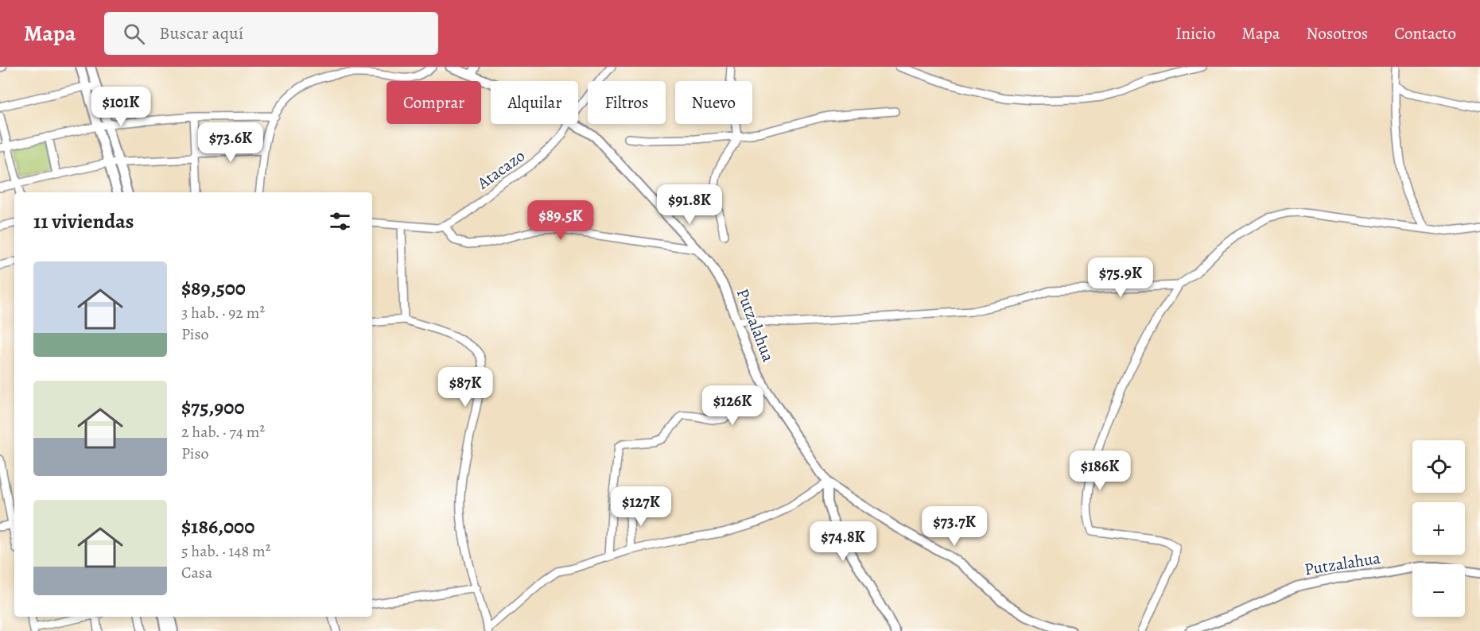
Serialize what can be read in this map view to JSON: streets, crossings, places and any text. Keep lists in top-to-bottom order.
{
  "streets": {
    "street": ["Atacazo", "Putzalahua"]
  },
  "page": {
    "header": "Mapa",
    "search": "Buscar aquí",
    "nav": [
      "Inicio",
      "Mapa",
      "Nosotros",
      "Contacto"
    ],
    "chip": [
      "Comprar",
      "Alquilar",
      "Filtros",
      "Nuevo"
    ],
    "price": [
      "$101K",
      "$73.6K",
      "$91.8K",
      "$89.5K",
      "$75.9K",
      "$87K",
      "$126K",
      "$186K",
      "$127K",
      "$73.7K",
      "$74.8K"
    ],
    "heading": "11 viviendas",
    "list": [
      {
        "name": "$89,500",
        "note": "3 hab. · 92 m² · Piso"
      },
      {
        "name": "$75,900",
        "note": "2 hab. · 74 m² · Piso"
      },
      {
        "name": "$186,000",
        "note": "5 hab. · 148 m² · Casa"
      }
    ],
    "map_buttons": ["+", "−"]
  }
}
